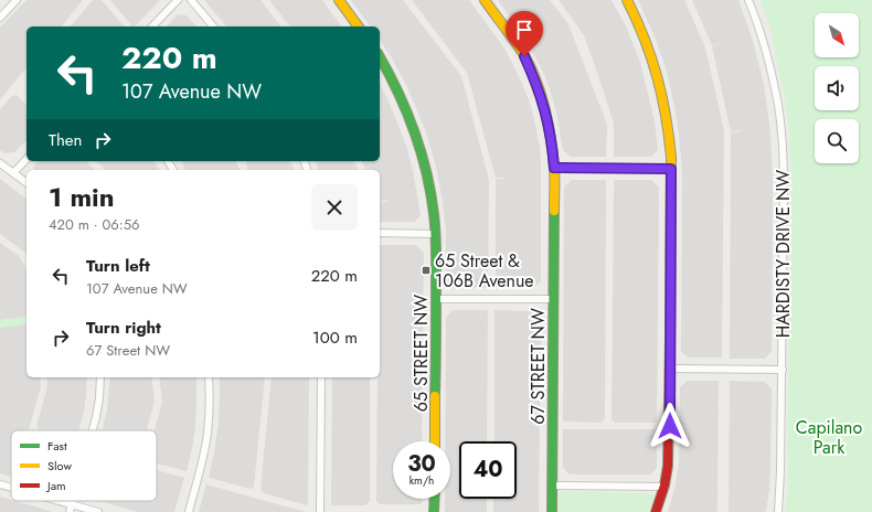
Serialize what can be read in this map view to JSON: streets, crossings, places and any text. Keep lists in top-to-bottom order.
{
  "streets": {
    "street": ["HARDISTY DRIVE NW", "65 STREET NW", "67 STREET NW"]
  },
  "parks": ["Capilano Park"],
  "places": {
    "transit": ["65 Street & 106B Avenue"]
  },
  "legend": ["Fast", "Slow", "Jam"],
  "north": "bottom right",
  "page": {
    "turn": ["220 m", "107 Avenue NW"],
    "then": "Then",
    "heading": ["1 min", "420 m · 06:56"],
    "list": [
      {
        "name": "Turn left",
        "note": "107 Avenue NW",
        "value": "220 m"
      },
      {
        "name": "Turn right",
        "note": "67 Street NW",
        "value": "100 m"
      }
    ],
    "speed": "30 km/h",
    "limit": "40"
  }
}
